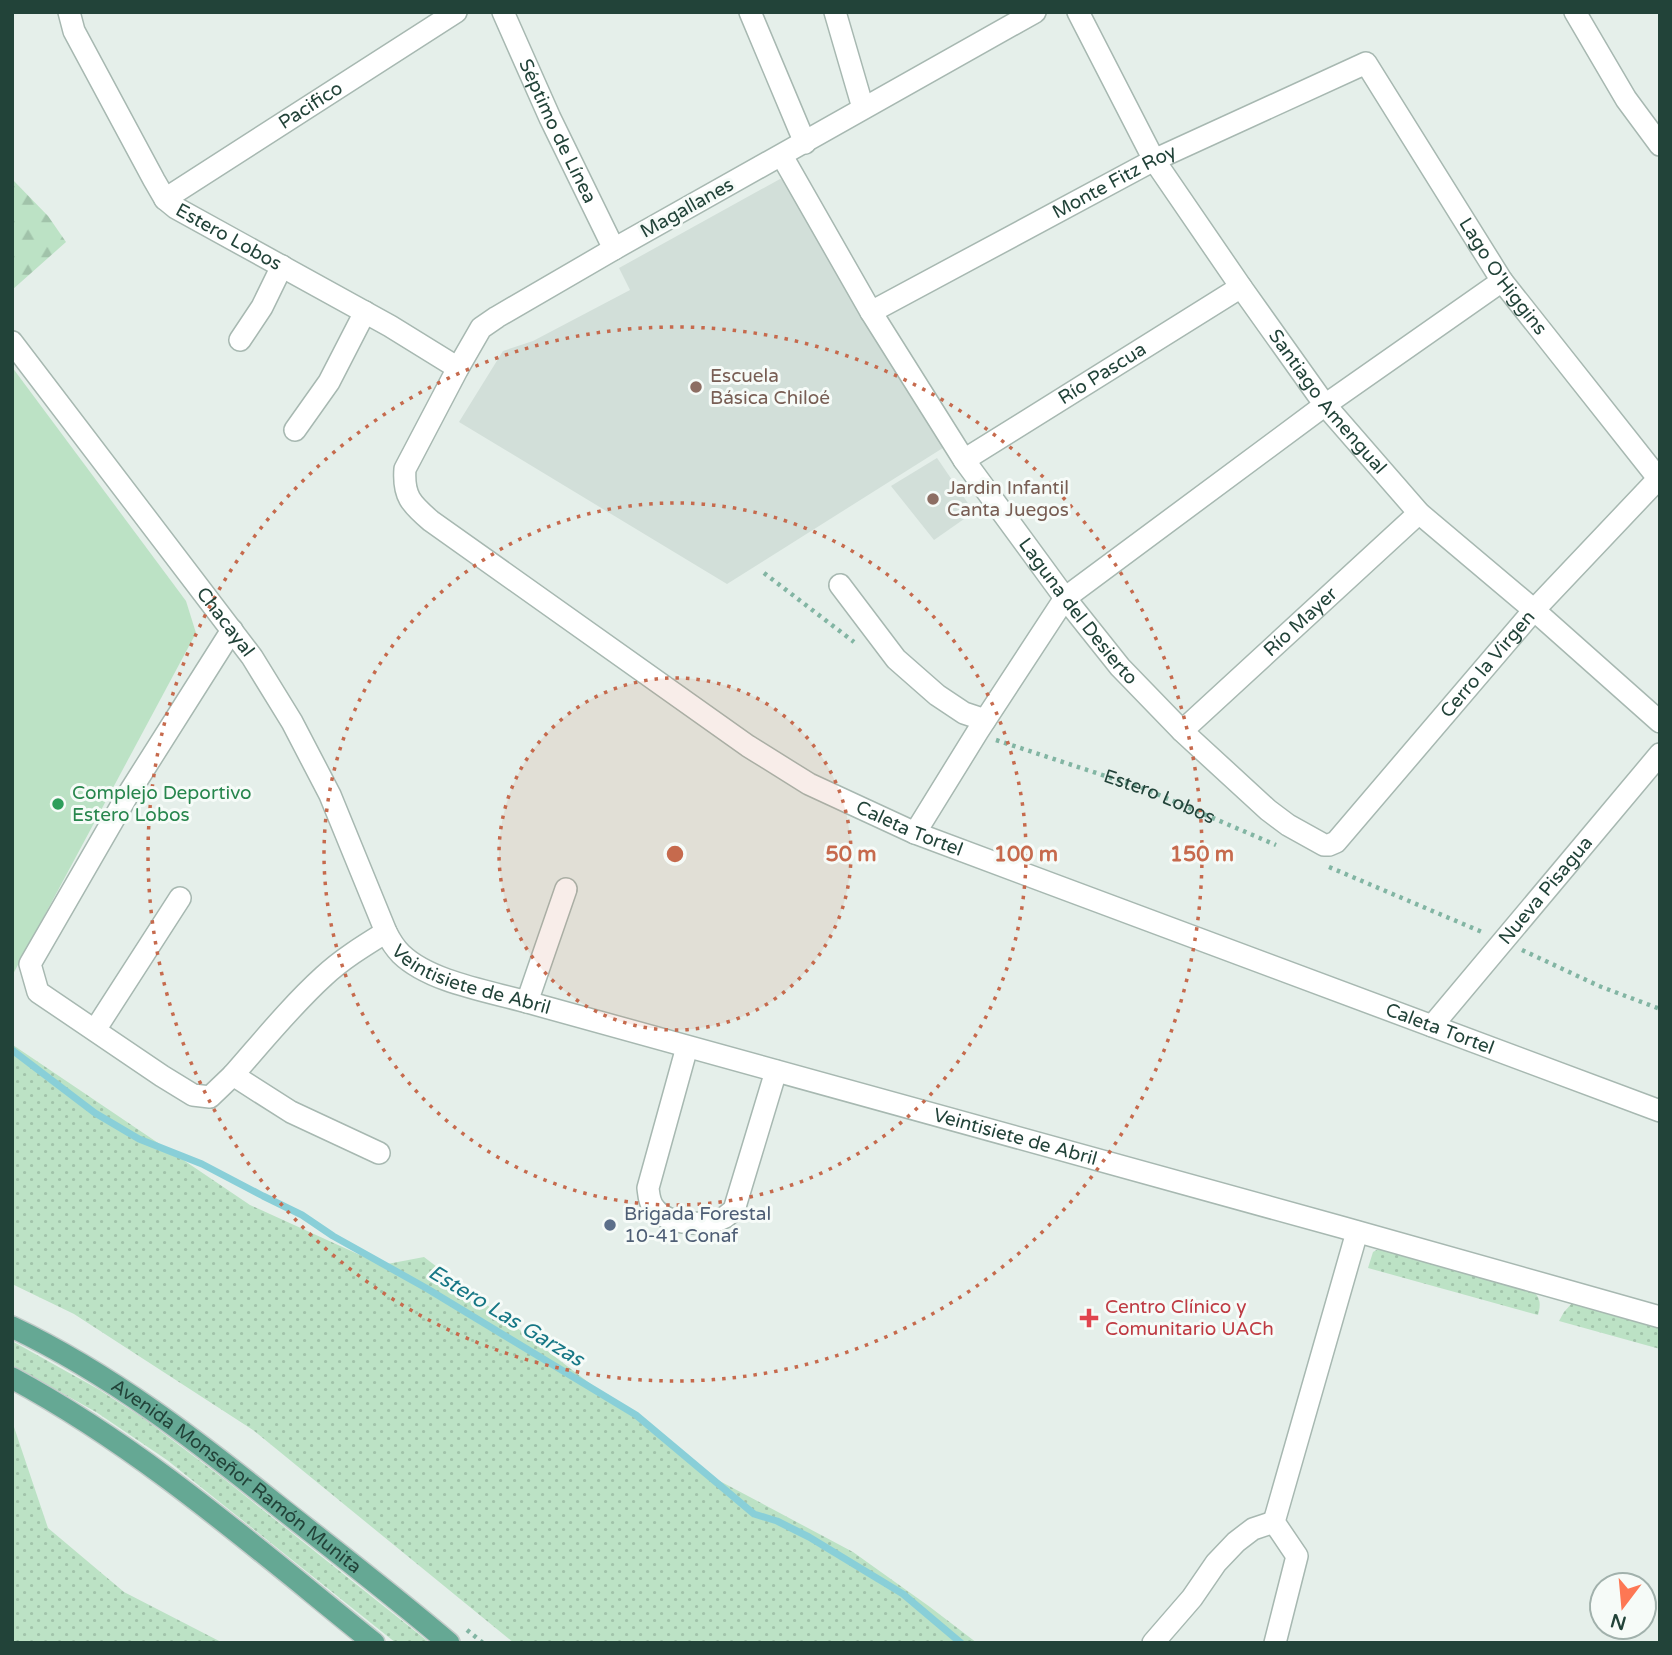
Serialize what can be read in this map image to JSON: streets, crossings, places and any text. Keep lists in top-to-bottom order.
{
  "streets": {
    "main road": ["Avenida Monseñor Ramón Munita"],
    "street": [
      "Pacifico",
      "Séptimo de Línea",
      "Monte Fitz Roy",
      "Magallanes",
      "Estero Lobos",
      "Lago O'Higgins",
      "Río Pascua",
      "Santiago Amengual",
      "Laguna del Desierto",
      "Chacayal",
      "Río Mayer",
      "Cerro la Virgen",
      "Caleta Tortel",
      "Nueva Pisagua",
      "Veintisiete de Abril"
    ]
  },
  "crossings": [
    ["Pacifico", "Estero Lobos"],
    ["Séptimo de Línea", "Magallanes"],
    ["Monte Fitz Roy", "Lago O'Higgins"],
    ["Monte Fitz Roy", "Santiago Amengual"],
    ["Monte Fitz Roy", "Laguna del Desierto"],
    ["Magallanes", "Estero Lobos"],
    ["Magallanes", "Laguna del Desierto"],
    ["Magallanes", "Caleta Tortel"],
    ["Lago O'Higgins", "Cerro la Virgen"],
    ["Río Pascua", "Santiago Amengual"],
    ["Río Pascua", "Laguna del Desierto"],
    ["Santiago Amengual", "Río Mayer"],
    ["Santiago Amengual", "Cerro la Virgen"],
    ["Laguna del Desierto", "Río Mayer"],
    ["Laguna del Desierto", "Cerro la Virgen"],
    ["Chacayal", "Veintisiete de Abril"],
    ["Caleta Tortel", "Nueva Pisagua"]
  ],
  "water": ["Estero Las Garzas"],
  "places": {
    "other": [
      "Escuela Básica Chiloé",
      "Jardin Infantil Canta Juegos",
      "Complejo Deportivo Estero Lobos",
      "Brigada Forestal 10-41 Conaf"
    ],
    "health": ["Centro Clínico y Comunitario UACh"]
  },
  "north": "bottom",
  "rings": ["50 m", "100 m", "150 m"]
}
